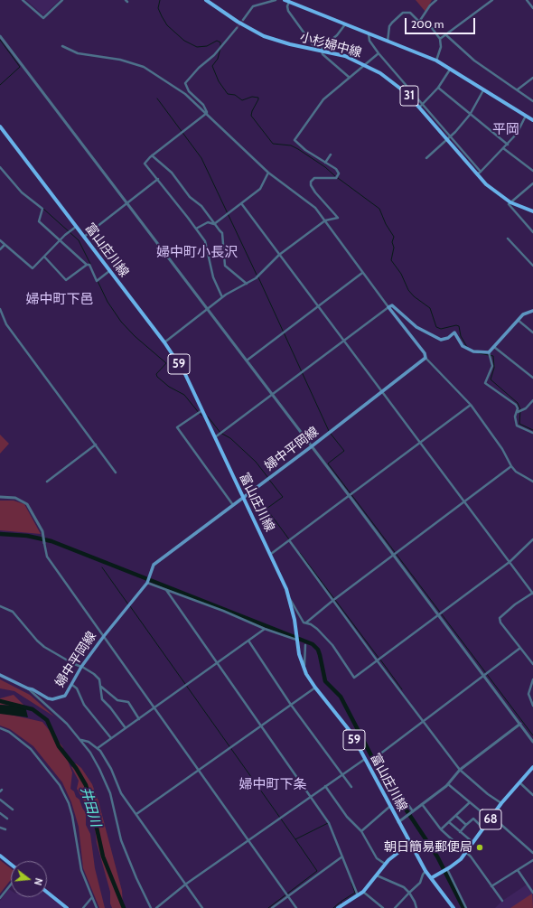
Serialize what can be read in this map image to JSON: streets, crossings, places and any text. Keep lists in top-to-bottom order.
{
  "streets": {
    "main road": [
      "小杉婦中線",
      "31",
      "富山庄川線",
      "59",
      "婦中平岡線",
      "68"
    ]
  },
  "crossings": [
    ["富山庄川線", "婦中平岡線"],
    ["富山庄川線", "68"]
  ],
  "districts": [
    "平岡",
    "婦中町小長沢",
    "婦中町下邑",
    "婦中町下条"
  ],
  "water": ["井田川"],
  "places": ["朝日簡易郵便局"],
  "scale_bar": "200 m",
  "north": "right"
}
